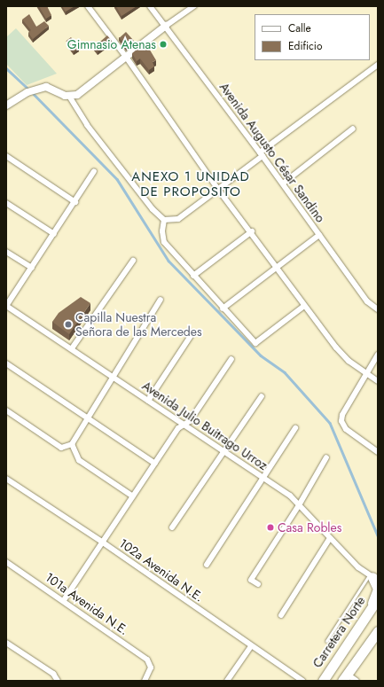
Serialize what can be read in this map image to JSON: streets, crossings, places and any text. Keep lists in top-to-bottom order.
{
  "streets": {
    "highway": ["Carretera Norte"],
    "street": [
      "Avenida Augusto César Sandino",
      "Avenida Julio Buitrago Urroz",
      "102a Avenida N.E.",
      "101a Avenida N.E."
    ]
  },
  "districts": ["ANEXO 1 UNIDAD DE PROPOSITO"],
  "places": ["Gimnasio Atenas", "Capilla Nuestra Señora de las Mercedes", "Casa Robles"],
  "legend": ["Calle", "Edificio"]
}
